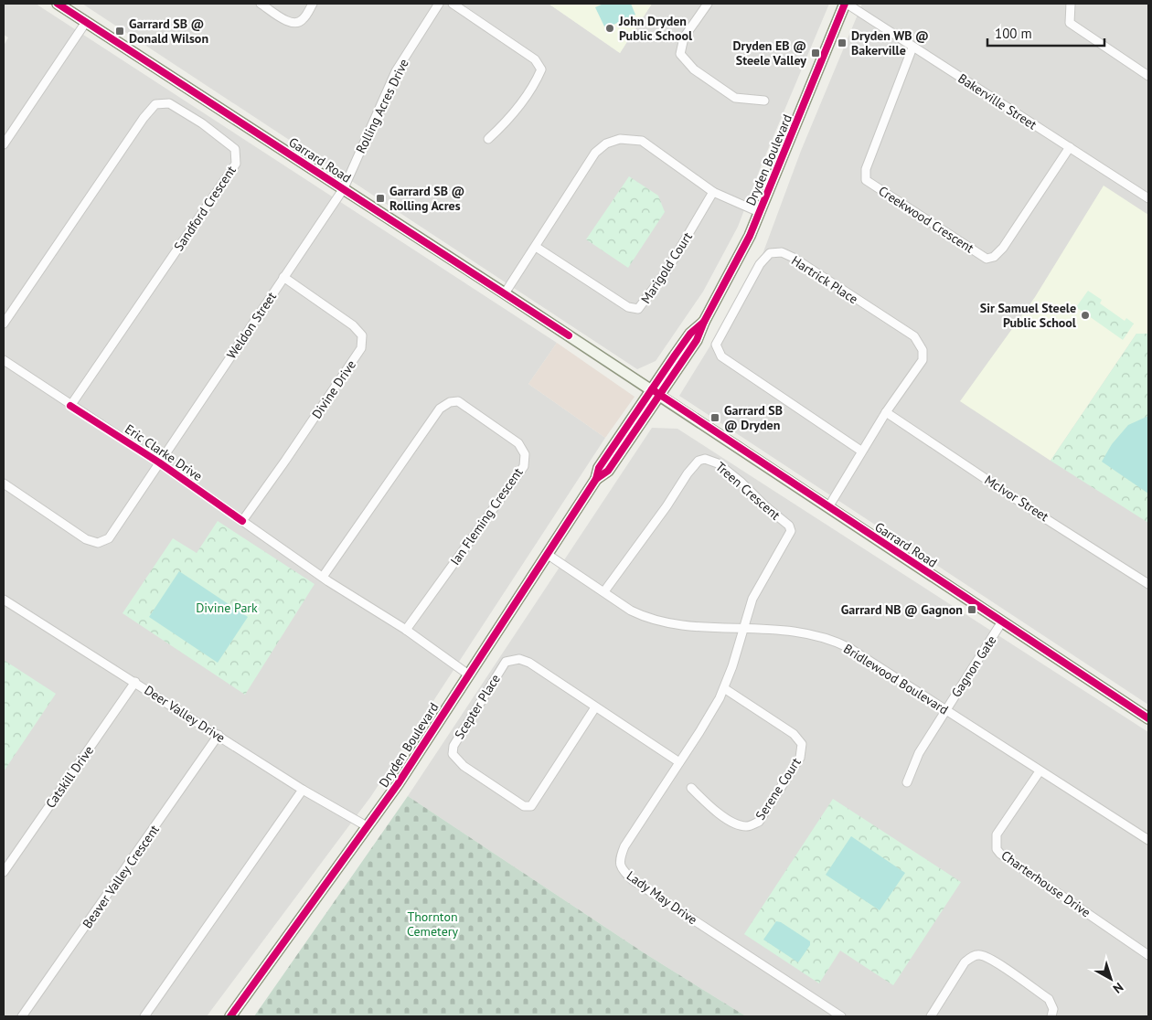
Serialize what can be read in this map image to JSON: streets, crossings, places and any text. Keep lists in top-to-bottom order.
{
  "streets": {
    "street": [
      "Bakerville Street",
      "Rolling Acres Drive",
      "Garrard Road",
      "Dryden Boulevard",
      "Sandford Crescent",
      "Creekwood Crescent",
      "Marigold Court",
      "Hartrick Place",
      "Weldon Street",
      "Divine Drive",
      "Eric Clarke Drive",
      "Treen Crescent",
      "McIvor Street",
      "Ian Fleming Crescent",
      "Gagnon Gate",
      "Bridlewood Boulevard",
      "Scepter Place",
      "Deer Valley Drive",
      "Catskill Drive",
      "Serene Court",
      "Beaver Valley Crescent",
      "Charterhouse Drive",
      "Lady May Drive"
    ]
  },
  "crossings": [
    ["Bakerville Street", "Dryden Boulevard"],
    ["Bakerville Street", "Creekwood Crescent"],
    ["Rolling Acres Drive", "Garrard Road"],
    ["Rolling Acres Drive", "Weldon Street"],
    ["Garrard Road", "Dryden Boulevard"],
    ["Garrard Road", "Hartrick Place"],
    ["Garrard Road", "Weldon Street"],
    ["Garrard Road", "Gagnon Gate"],
    ["Dryden Boulevard", "Eric Clarke Drive"],
    ["Dryden Boulevard", "Bridlewood Boulevard"],
    ["Dryden Boulevard", "Deer Valley Drive"],
    ["Sandford Crescent", "Eric Clarke Drive"],
    ["Hartrick Place", "McIvor Street"],
    ["Weldon Street", "Divine Drive"],
    ["Weldon Street", "Eric Clarke Drive"],
    ["Divine Drive", "Eric Clarke Drive"],
    ["Eric Clarke Drive", "Ian Fleming Crescent"],
    ["Treen Crescent", "Bridlewood Boulevard"],
    ["Treen Crescent", "Lady May Drive"],
    ["Gagnon Gate", "Bridlewood Boulevard"],
    ["Bridlewood Boulevard", "Charterhouse Drive"],
    ["Bridlewood Boulevard", "Lady May Drive"],
    ["Scepter Place", "Lady May Drive"],
    ["Deer Valley Drive", "Catskill Drive"],
    ["Deer Valley Drive", "Beaver Valley Crescent"],
    ["Serene Court", "Lady May Drive"]
  ],
  "parks": ["Divine Park", "Thornton Cemetery"],
  "places": {
    "other": ["John Dryden Public School", "Sir Samuel Steele Public School"],
    "transit": [
      "Garrard SB @ Donald Wilson",
      "Dryden WB @ Bakerville",
      "Dryden EB @ Steele Valley",
      "Garrard SB @ Rolling Acres",
      "Garrard SB @ Dryden",
      "Garrard NB @ Gagnon"
    ]
  },
  "scale_bar": "100 m",
  "north": "bottom right"
}
